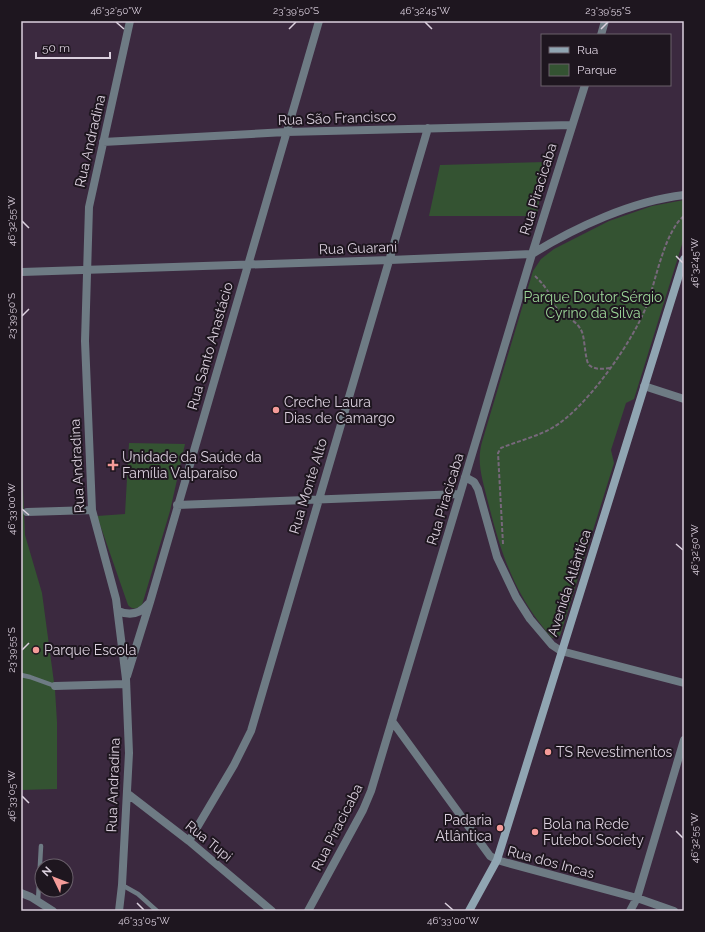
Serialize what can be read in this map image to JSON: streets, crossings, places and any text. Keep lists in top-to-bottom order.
{
  "streets": {
    "main road": ["Avenida Atlântica"],
    "street": [
      "Rua São Francisco",
      "Rua Andradina",
      "Rua Piracicaba",
      "Rua Guarani",
      "Rua Santo Anastácio",
      "Rua Monte Alto",
      "Rua Tupi",
      "Rua dos Incas"
    ]
  },
  "crossings": [
    ["Rua São Francisco", "Rua Andradina"],
    ["Rua São Francisco", "Rua Piracicaba"],
    ["Rua São Francisco", "Rua Santo Anastácio"],
    ["Rua São Francisco", "Rua Monte Alto"],
    ["Rua Andradina", "Rua Guarani"],
    ["Rua Andradina", "Rua Santo Anastácio"],
    ["Rua Andradina", "Rua Tupi"],
    ["Rua Piracicaba", "Rua Guarani"],
    ["Rua Piracicaba", "Rua dos Incas"],
    ["Rua Guarani", "Rua Santo Anastácio"],
    ["Rua Guarani", "Rua Monte Alto"],
    ["Rua Monte Alto", "Rua Tupi"],
    ["Avenida Atlântica", "Rua dos Incas"]
  ],
  "parks": ["Parque Doutor Sérgio Cyrino da Silva"],
  "places": {
    "other": [
      "Creche Laura Dias de Camargo",
      "Parque Escola",
      "TS Revestimentos",
      "Padaria Atlântica",
      "Bola na Rede Futebol Society"
    ],
    "health": ["Unidade da Saúde da Família Valparaíso"]
  },
  "legend": ["Rua", "Parque"],
  "scale_bar": "50 m",
  "north": "top left",
  "coordinates": [
    "46°32'50\"W",
    "23°39'50\"S",
    "46°32'45\"W",
    "23°39'55\"S",
    "46°32'55\"W",
    "46°33'00\"W",
    "46°33'05\"W"
  ]
}
